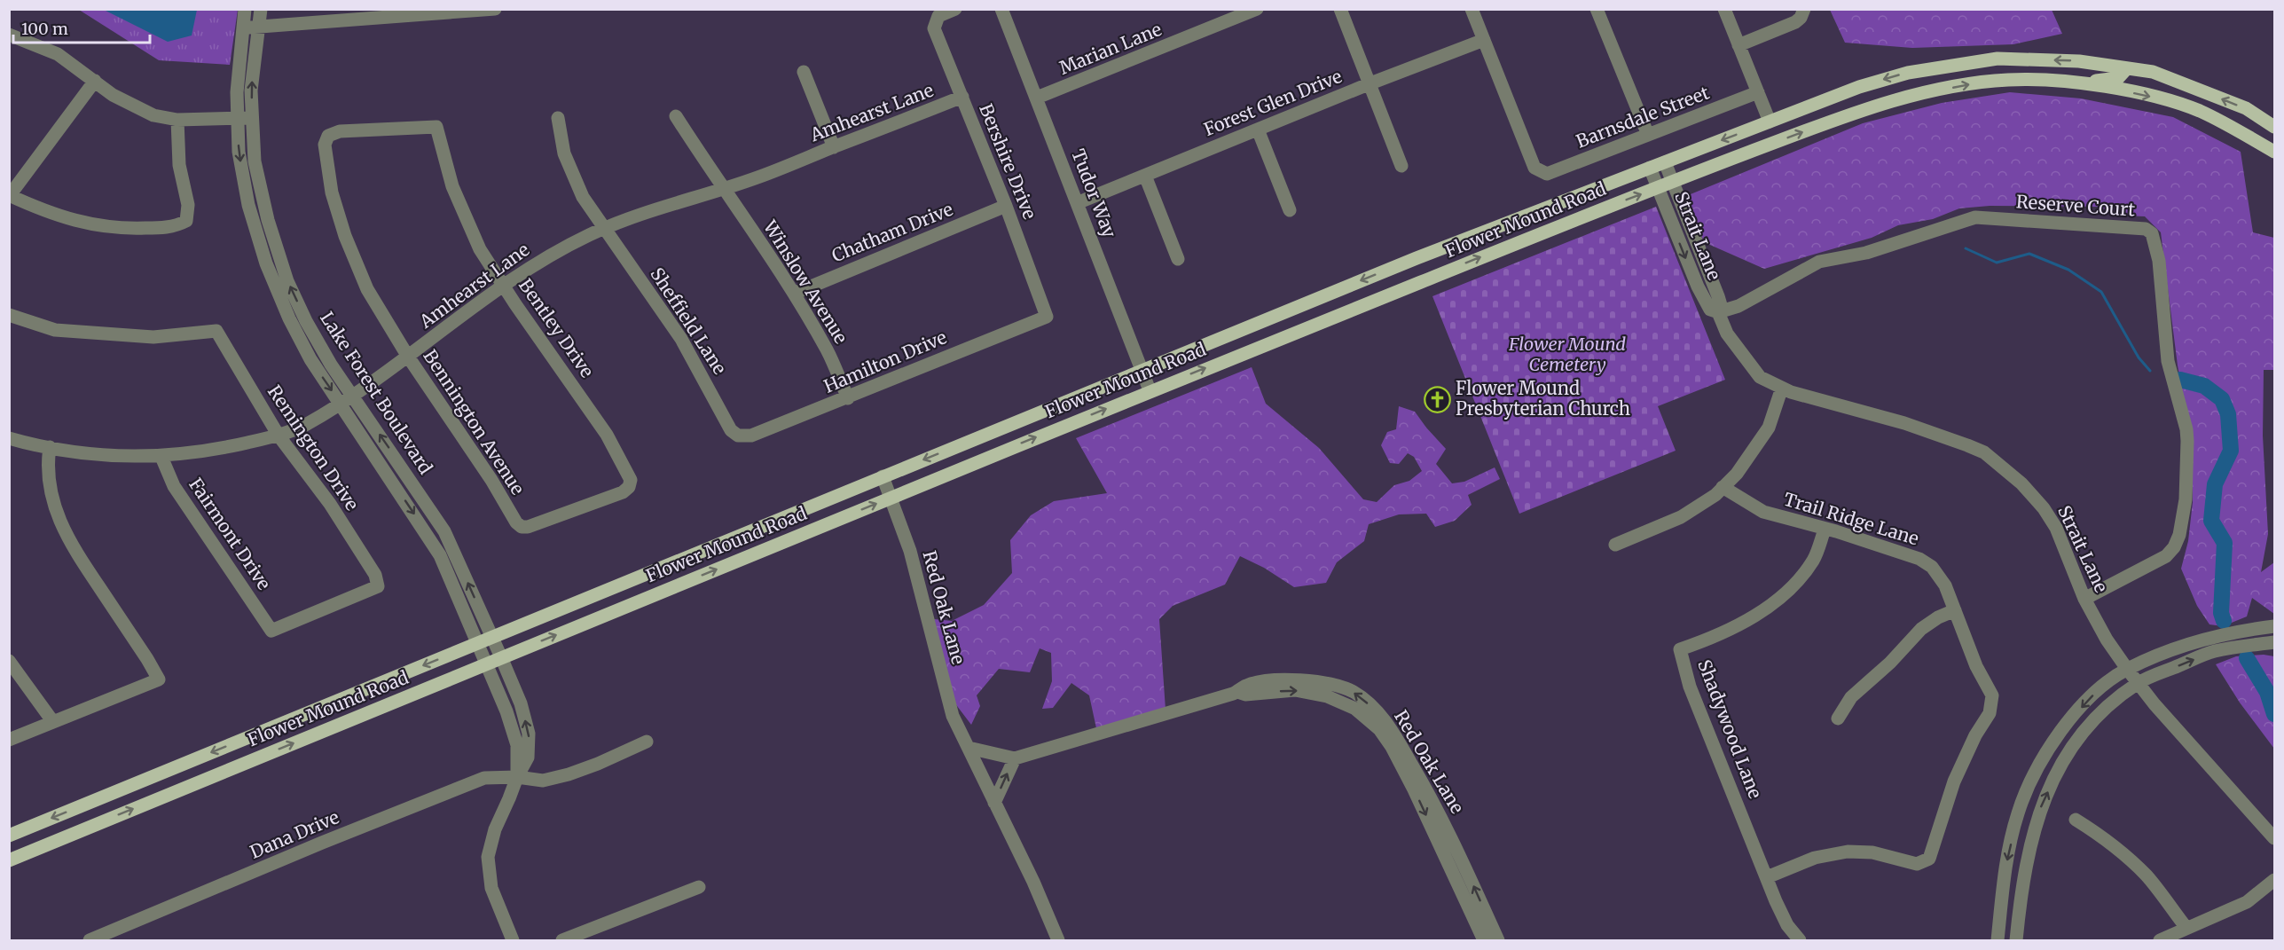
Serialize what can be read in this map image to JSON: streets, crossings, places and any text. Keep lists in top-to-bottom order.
{
  "streets": {
    "main road": ["Flower Mound Road"],
    "street": [
      "Marian Lane",
      "Forest Glen Drive",
      "Amhearst Lane",
      "Barnsdale Street",
      "Bershire Drive",
      "Tudor Way",
      "Reserve Court",
      "Chatham Drive",
      "Strait Lane",
      "Winslow Avenue",
      "Sheffield Lane",
      "Bentley Drive",
      "Hamilton Drive",
      "Lake Forest Boulevard",
      "Bennington Avenue",
      "Remington Drive",
      "Trail Ridge Lane",
      "Fairmont Drive",
      "Red Oak Lane",
      "Shadywood Lane",
      "Dana Drive"
    ]
  },
  "crossings": [
    ["Marian Lane", "Tudor Way"],
    ["Forest Glen Drive", "Barnsdale Street"],
    ["Forest Glen Drive", "Tudor Way"],
    ["Amhearst Lane", "Bershire Drive"],
    ["Amhearst Lane", "Winslow Avenue"],
    ["Amhearst Lane", "Sheffield Lane"],
    ["Amhearst Lane", "Bentley Drive"],
    ["Amhearst Lane", "Lake Forest Boulevard"],
    ["Amhearst Lane", "Bennington Avenue"],
    ["Amhearst Lane", "Remington Drive"],
    ["Amhearst Lane", "Fairmont Drive"],
    ["Bershire Drive", "Chatham Drive"],
    ["Bershire Drive", "Hamilton Drive"],
    ["Tudor Way", "Flower Mound Road"],
    ["Reserve Court", "Strait Lane"],
    ["Flower Mound Road", "Strait Lane"],
    ["Flower Mound Road", "Lake Forest Boulevard"],
    ["Flower Mound Road", "Red Oak Lane"],
    ["Chatham Drive", "Winslow Avenue"],
    ["Winslow Avenue", "Hamilton Drive"],
    ["Sheffield Lane", "Hamilton Drive"],
    ["Bentley Drive", "Bennington Avenue"],
    ["Lake Forest Boulevard", "Dana Drive"],
    ["Remington Drive", "Fairmont Drive"],
    ["Trail Ridge Lane", "Shadywood Lane"]
  ],
  "parks": ["Flower Mound Cemetery"],
  "places": {
    "church": ["Flower Mound Presbyterian Church"]
  },
  "scale_bar": "100 m"
}
